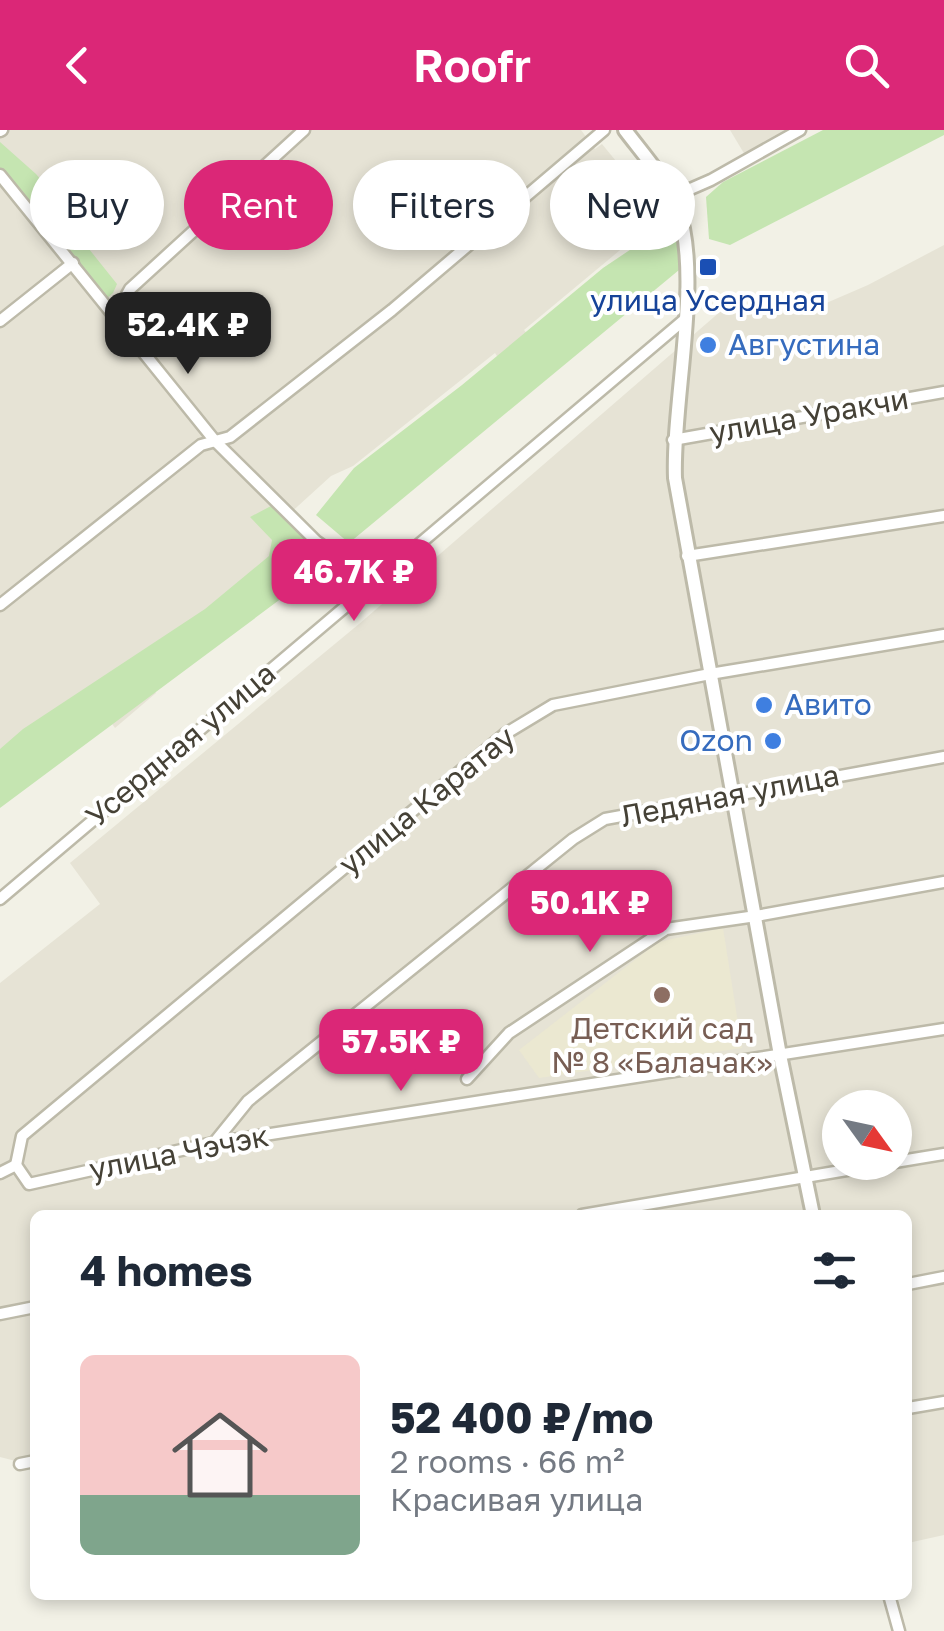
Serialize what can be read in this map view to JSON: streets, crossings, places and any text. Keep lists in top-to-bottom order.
{
  "streets": {
    "street": [
      "улица Уракчи",
      "Усердная улица",
      "Ледяная улица",
      "улица Каратау",
      "улица Чэчэк"
    ]
  },
  "crossings": [
    ["Ледяная улица", "улица Чэчэк"],
    ["улица Каратау", "улица Чэчэк"]
  ],
  "places": {
    "transit": ["улица Усердная"],
    "other": [
      "Августина",
      "Авито",
      "Ozon",
      "Детский сад № 8 «Балачак»"
    ]
  },
  "north": "bottom right",
  "page": {
    "header": "Roofr",
    "chip": [
      "Buy",
      "Rent",
      "Filters",
      "New"
    ],
    "price": [
      "52.4K ₽",
      "46.7K ₽",
      "50.1K ₽",
      "57.5K ₽"
    ],
    "heading": "4 homes",
    "list": [
      {
        "name": "52 400 ₽/mo",
        "note": "2 rooms · 66 m² · Красивая улица"
      }
    ]
  }
}
